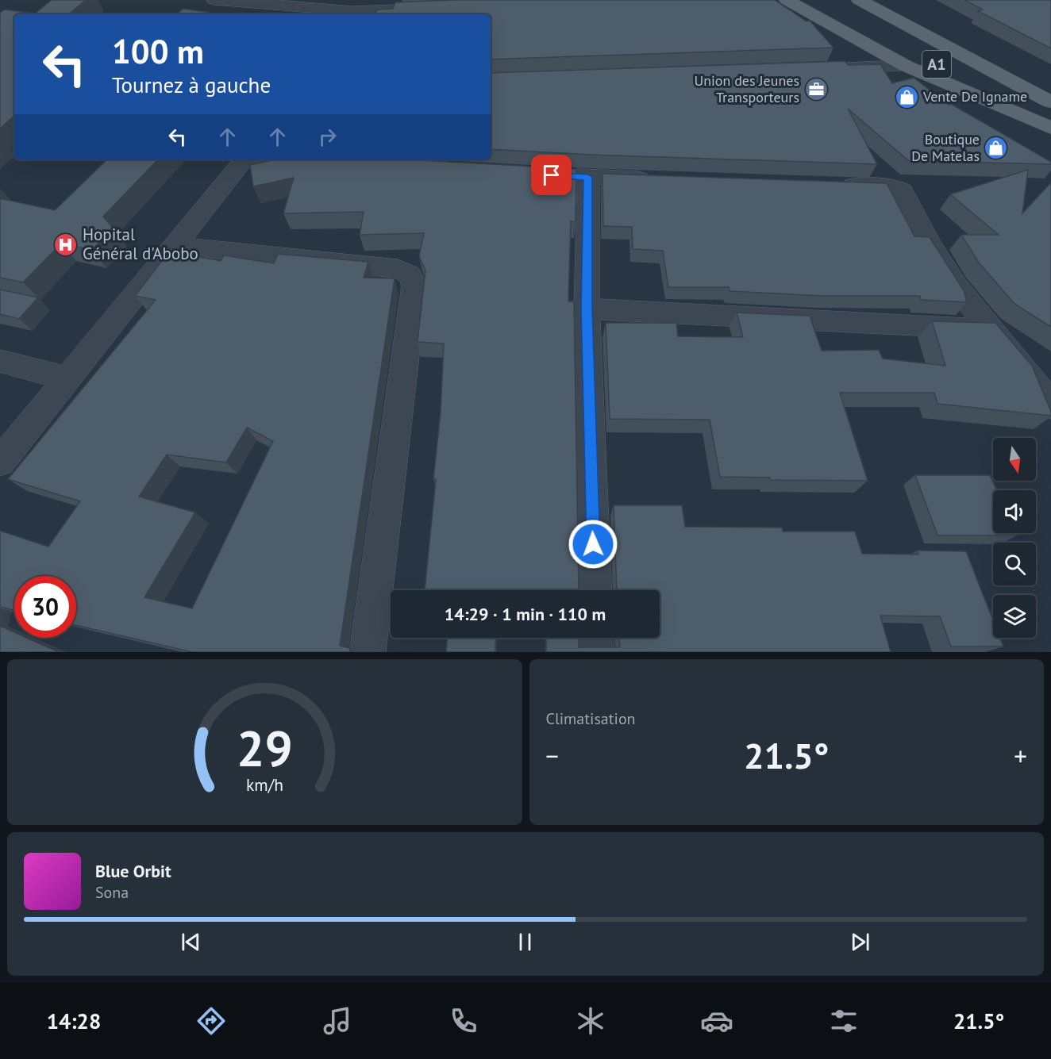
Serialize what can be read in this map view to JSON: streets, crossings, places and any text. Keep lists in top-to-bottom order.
{
  "streets": {
    "main road": ["A1"]
  },
  "places": {
    "office": ["Union des Jeunes Transporteurs"],
    "shop": ["Vente De Igname", "Boutique De Matelas"],
    "hospital": ["Hopital Général d'Abobo"]
  },
  "north": "bottom",
  "page": {
    "turn": ["100 m", "Tournez à gauche"],
    "limit": "30",
    "trip": "14:29 · 1 min · 110 m",
    "tile": "Climatisation",
    "heat": ["−", "21.5°", "+"],
    "song": ["Blue Orbit", "Sona"],
    "tabs": ["14:28", "21.5°"],
    "gauge": ["29", "km/h"]
  }
}
